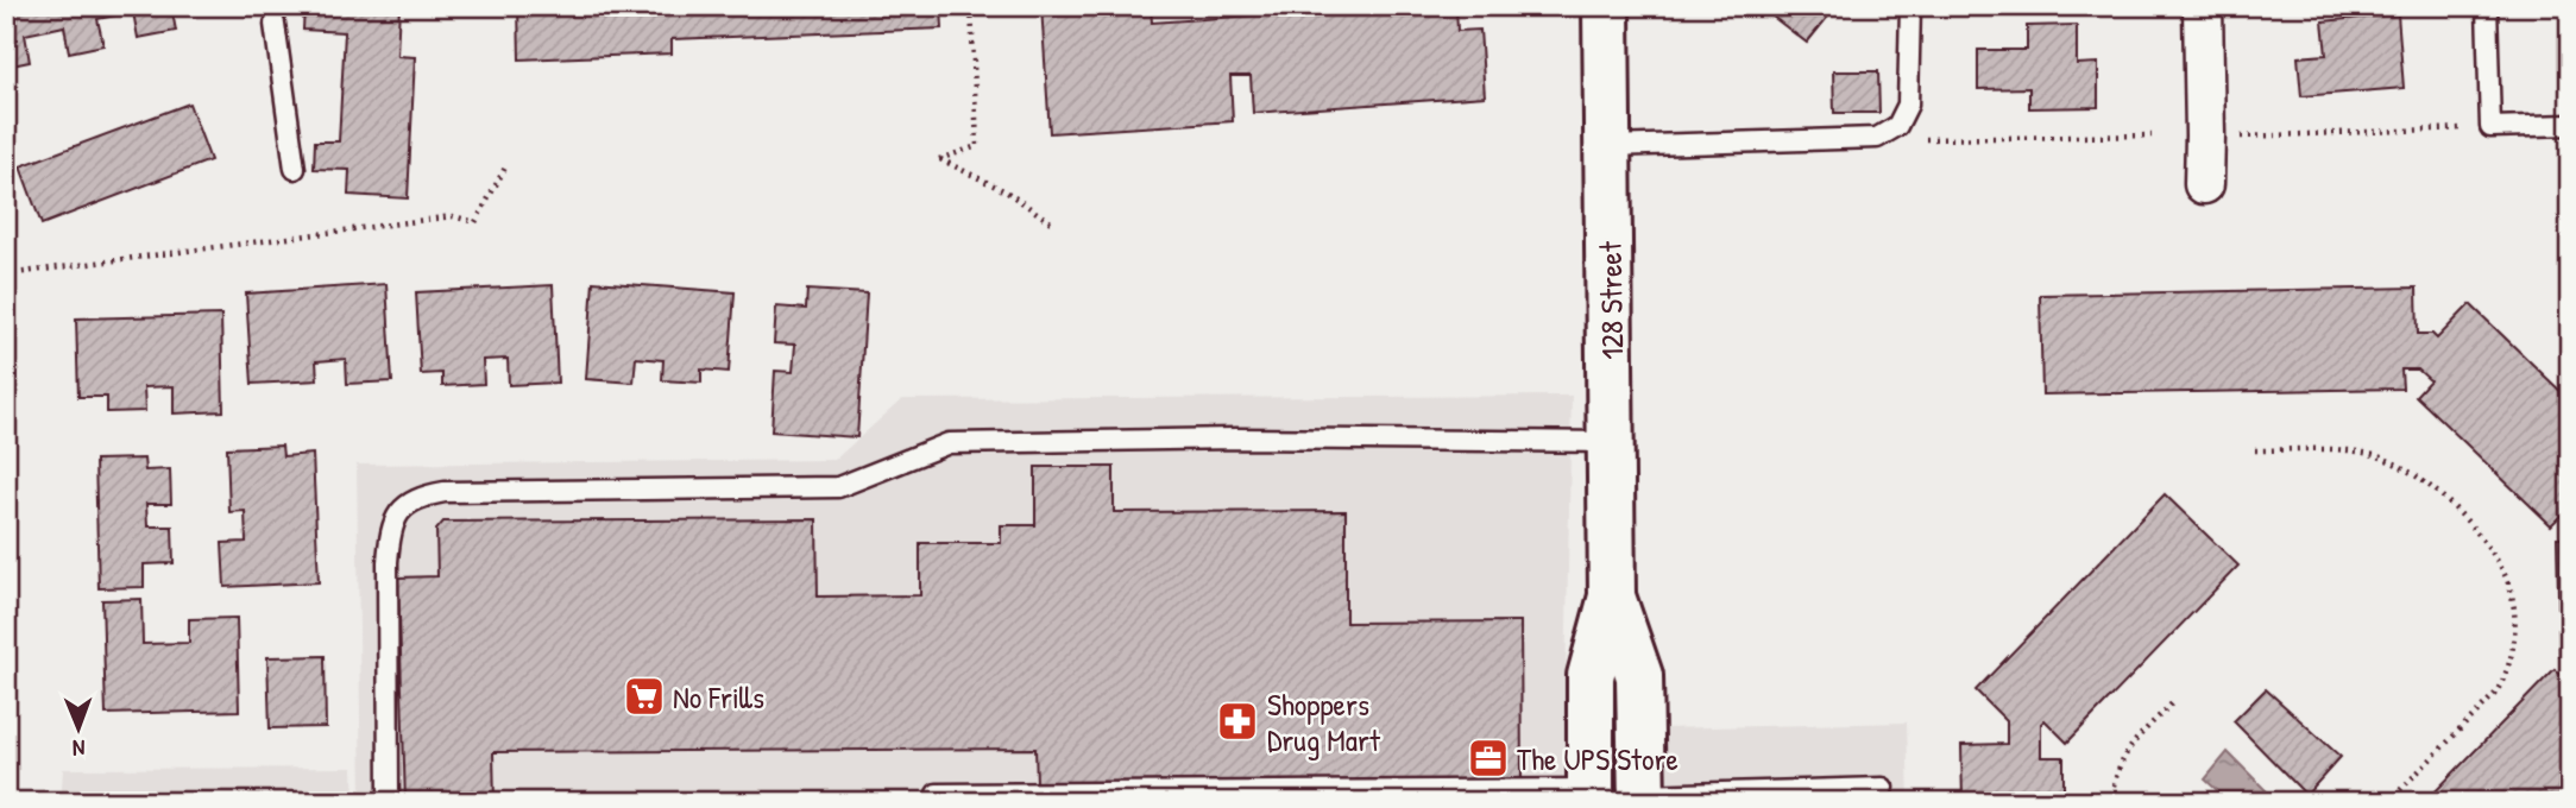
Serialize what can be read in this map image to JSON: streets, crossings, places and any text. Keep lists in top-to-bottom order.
{
  "streets": {
    "main road": ["128 Street"]
  },
  "places": {
    "supermarket": ["No Frills"],
    "pharmacy": ["Shoppers Drug Mart"],
    "office": ["The UPS Store"]
  },
  "north": "bottom"
}
